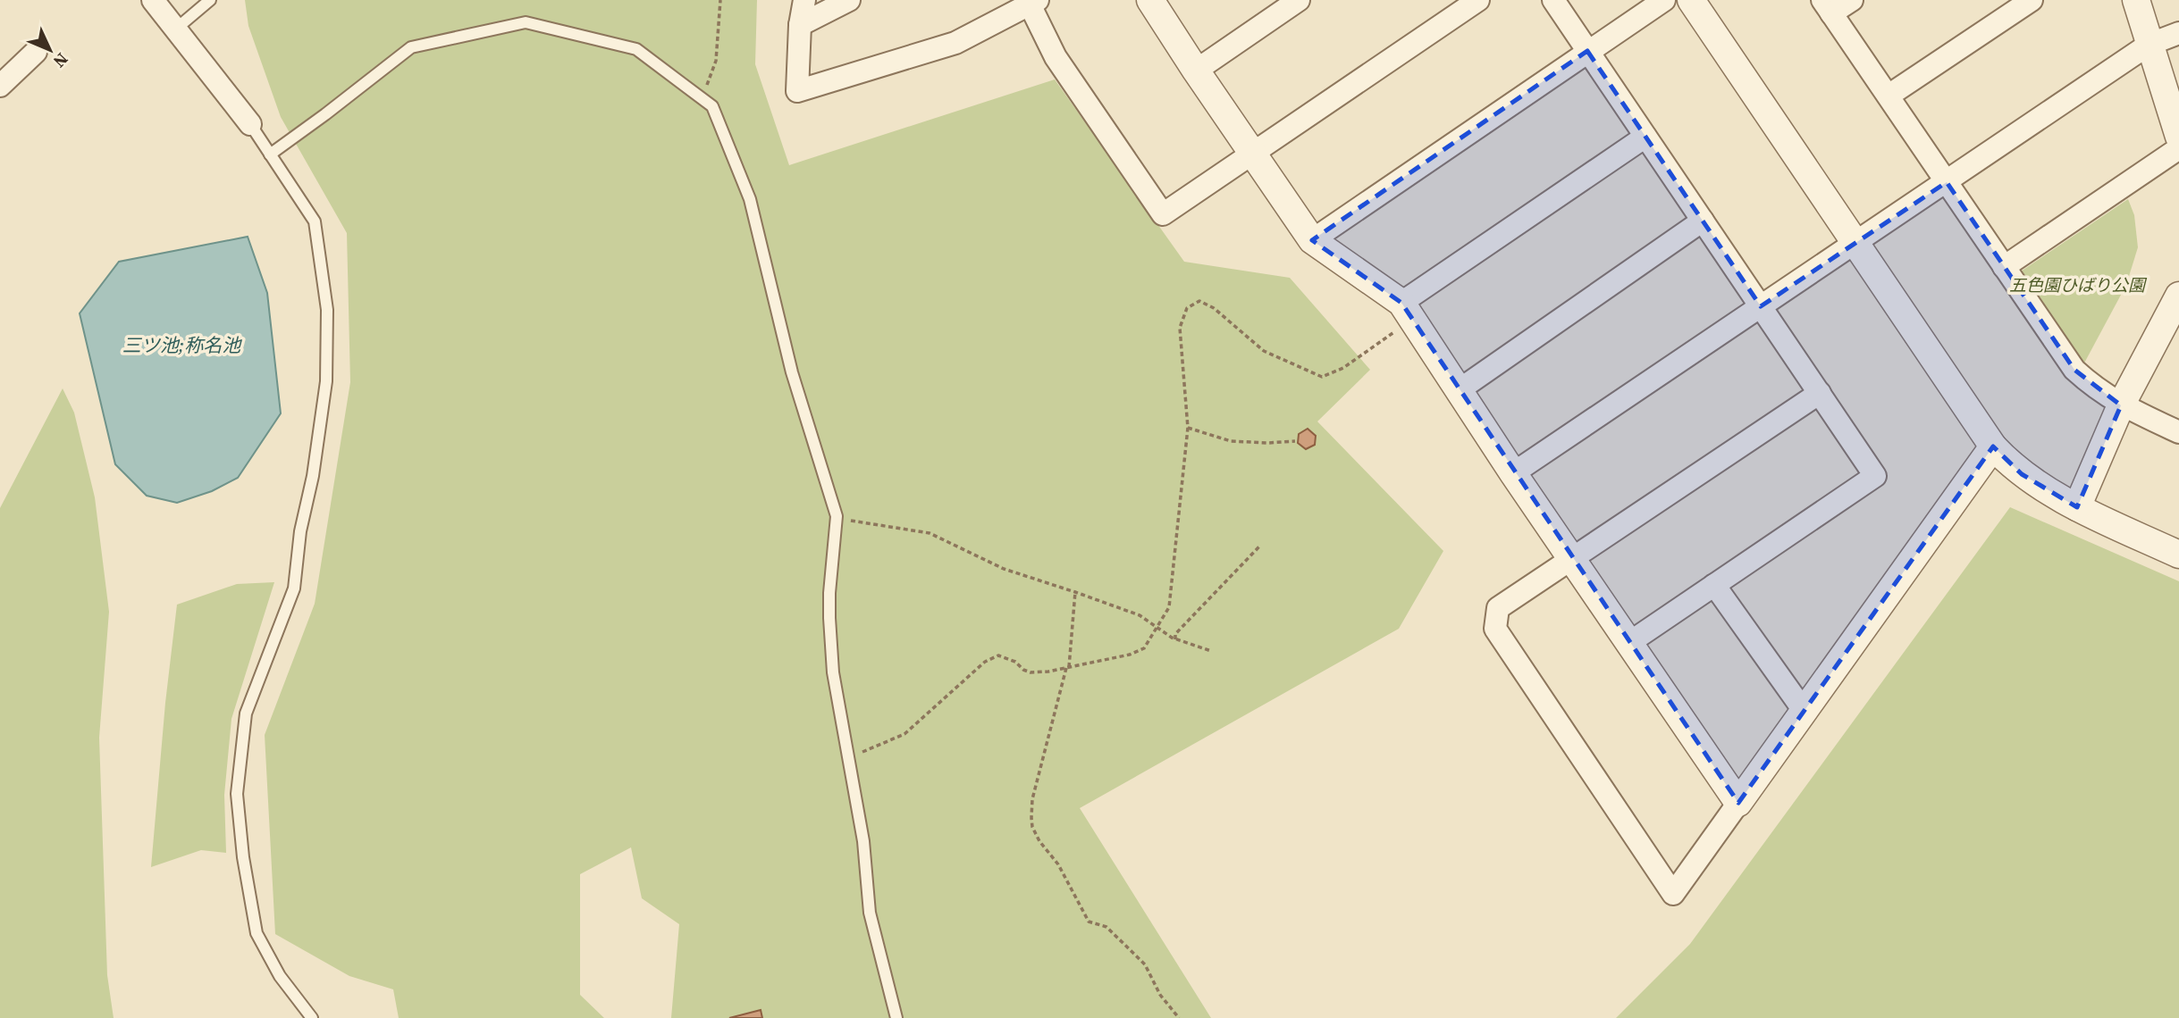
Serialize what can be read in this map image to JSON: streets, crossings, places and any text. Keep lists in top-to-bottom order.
{
  "water": ["三ツ池;称名池"],
  "parks": ["五色園ひばり公園"],
  "north": "bottom right"
}
